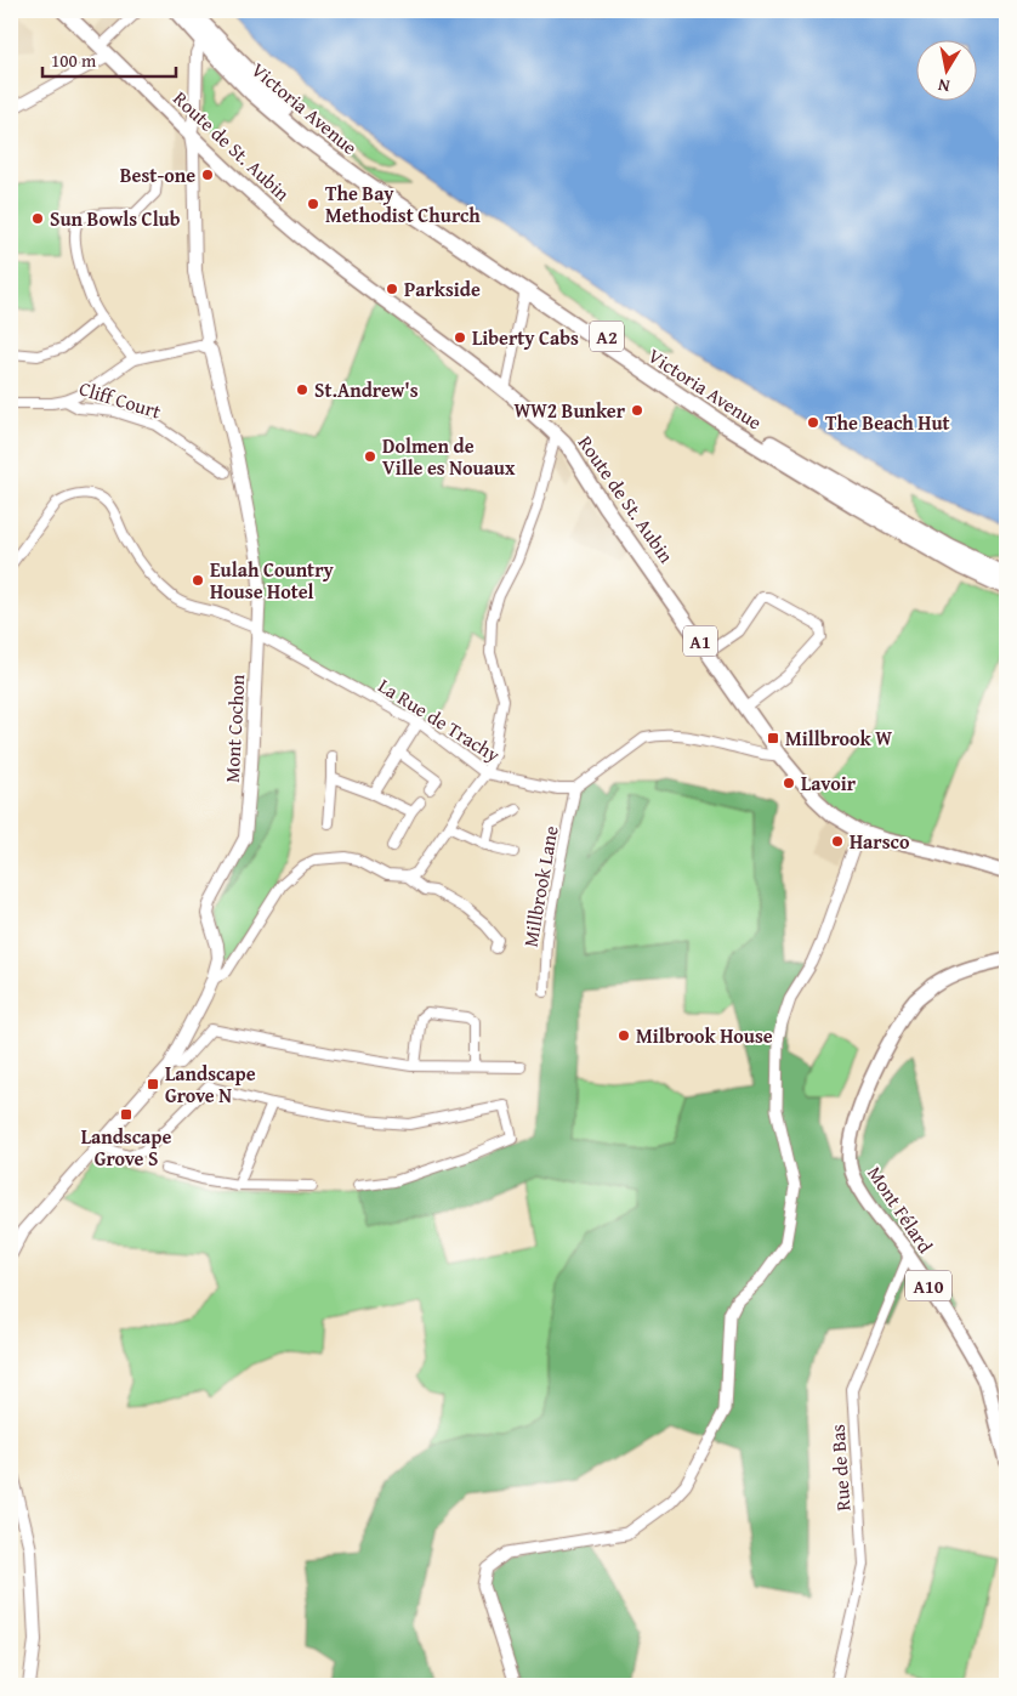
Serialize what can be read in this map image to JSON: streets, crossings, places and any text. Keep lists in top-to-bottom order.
{
  "streets": {
    "highway": ["Victoria Avenue", "A2"],
    "main road": [
      "Route de St. Aubin",
      "A1",
      "Mont Cochon",
      "Mont Félard",
      "A10"
    ],
    "street": [
      "Cliff Court",
      "La Rue de Trachy",
      "Millbrook Lane",
      "Rue de Bas"
    ]
  },
  "crossings": [
    ["Victoria Avenue", "Mont Cochon"],
    ["Route de St. Aubin", "Mont Cochon"],
    ["La Rue de Trachy", "Mont Cochon"],
    ["La Rue de Trachy", "Millbrook Lane"],
    ["Mont Félard", "Rue de Bas"]
  ],
  "places": {
    "other": [
      "Best-one",
      "The Bay Methodist Church",
      "Sun Bowls Club",
      "Parkside",
      "Liberty Cabs",
      "St.Andrew's",
      "WW2 Bunker",
      "The Beach Hut",
      "Dolmen de Ville es Nouaux",
      "Eulah Country House Hotel",
      "Lavoir",
      "Harsco",
      "Milbrook House"
    ],
    "transit": ["Millbrook W", "Landscape Grove N", "Landscape Grove S"]
  },
  "scale_bar": "100 m",
  "north": "bottom"
}
